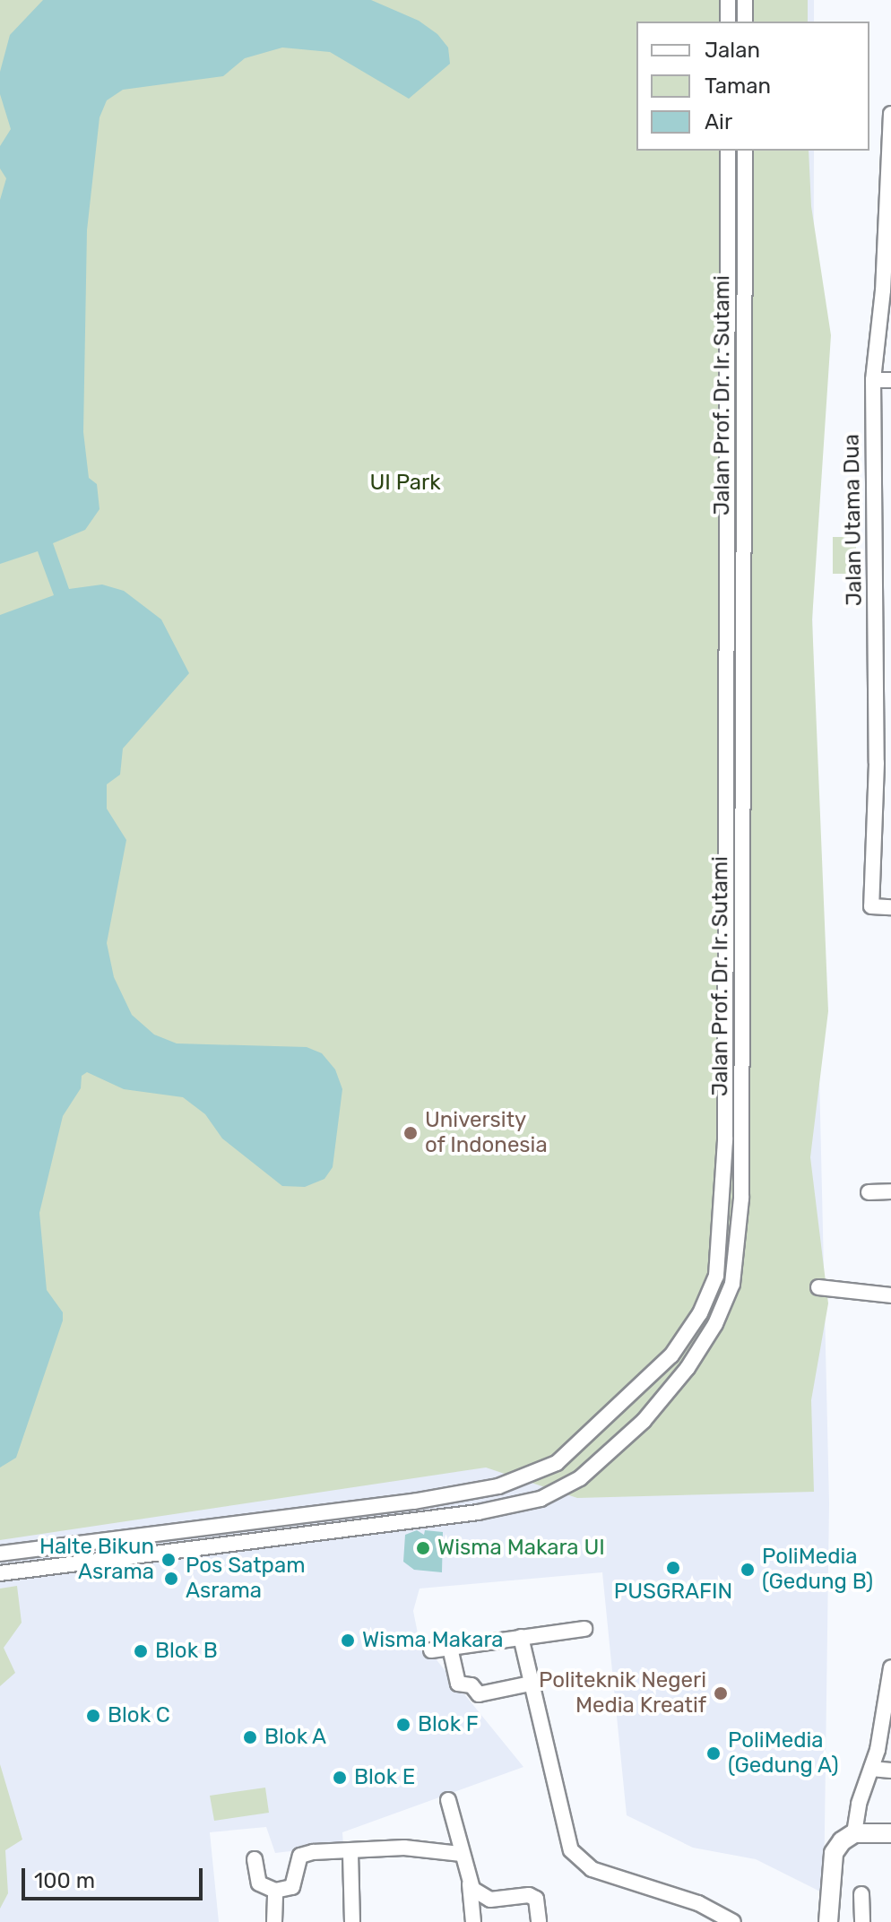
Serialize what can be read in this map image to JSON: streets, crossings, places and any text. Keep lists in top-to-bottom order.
{
  "streets": {
    "street": ["Jalan Prof. Dr. Ir. Sutami", "Jalan Utama Dua"]
  },
  "parks": ["UI Park"],
  "places": [
    "University of Indonesia",
    "Wisma Makara UI",
    "Halte Bikun Asrama",
    "PUSGRAFIN",
    "PoliMedia (Gedung B)",
    "Pos Satpam Asrama",
    "Wisma Makara",
    "Blok B",
    "Politeknik Negeri Media Kreatif",
    "Blok C",
    "Blok F",
    "Blok A",
    "PoliMedia (Gedung A)",
    "Blok E"
  ],
  "legend": ["Jalan", "Taman", "Air"],
  "scale_bar": "100 m"
}
